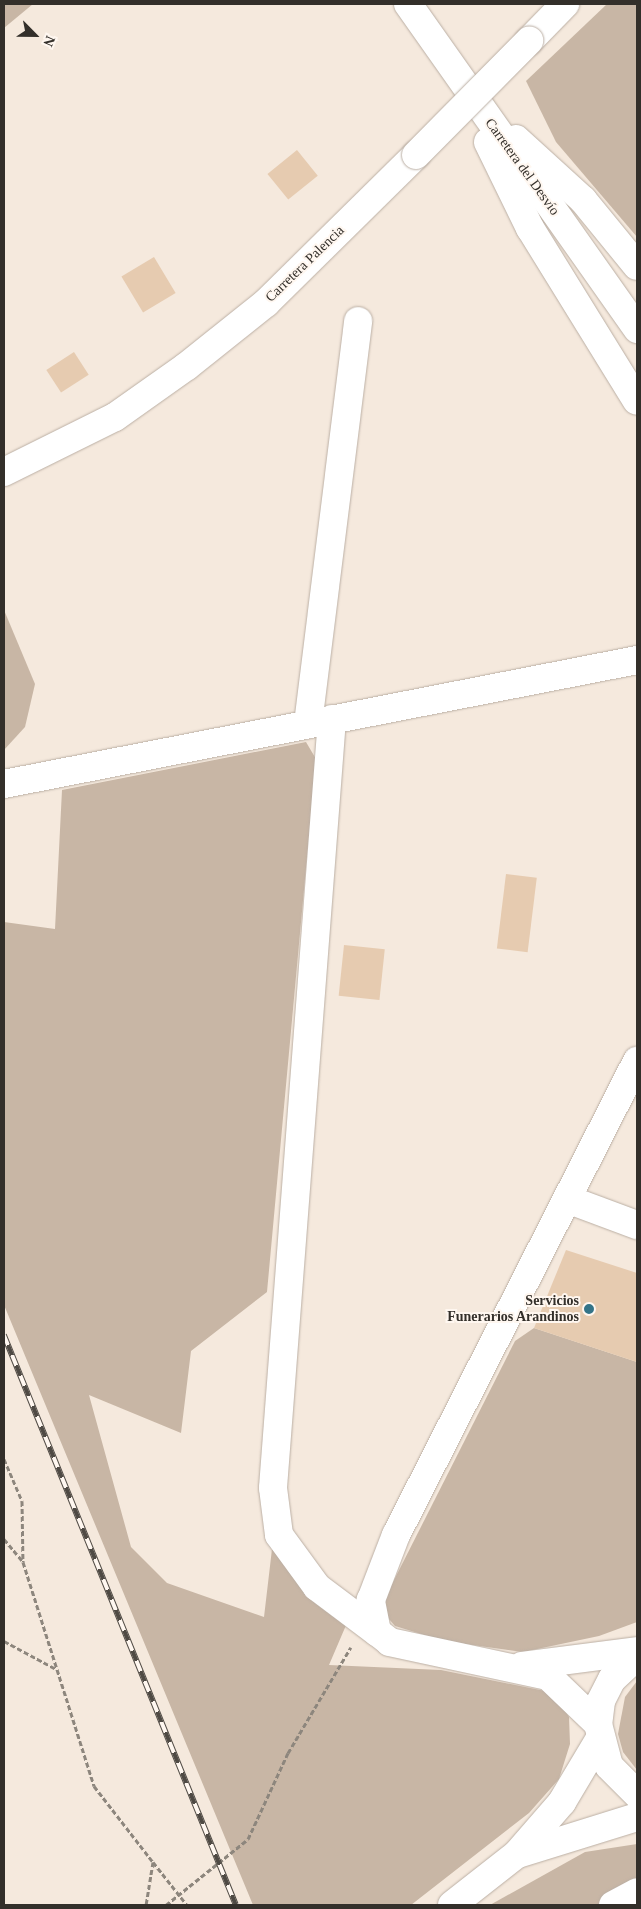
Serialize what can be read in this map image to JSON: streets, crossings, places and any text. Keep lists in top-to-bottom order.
{
  "streets": {
    "main road": ["Carretera del Desvío", "Carretera Palencia"]
  },
  "places": ["Servicios Funerarios Arandinos"],
  "north": "bottom right"
}
